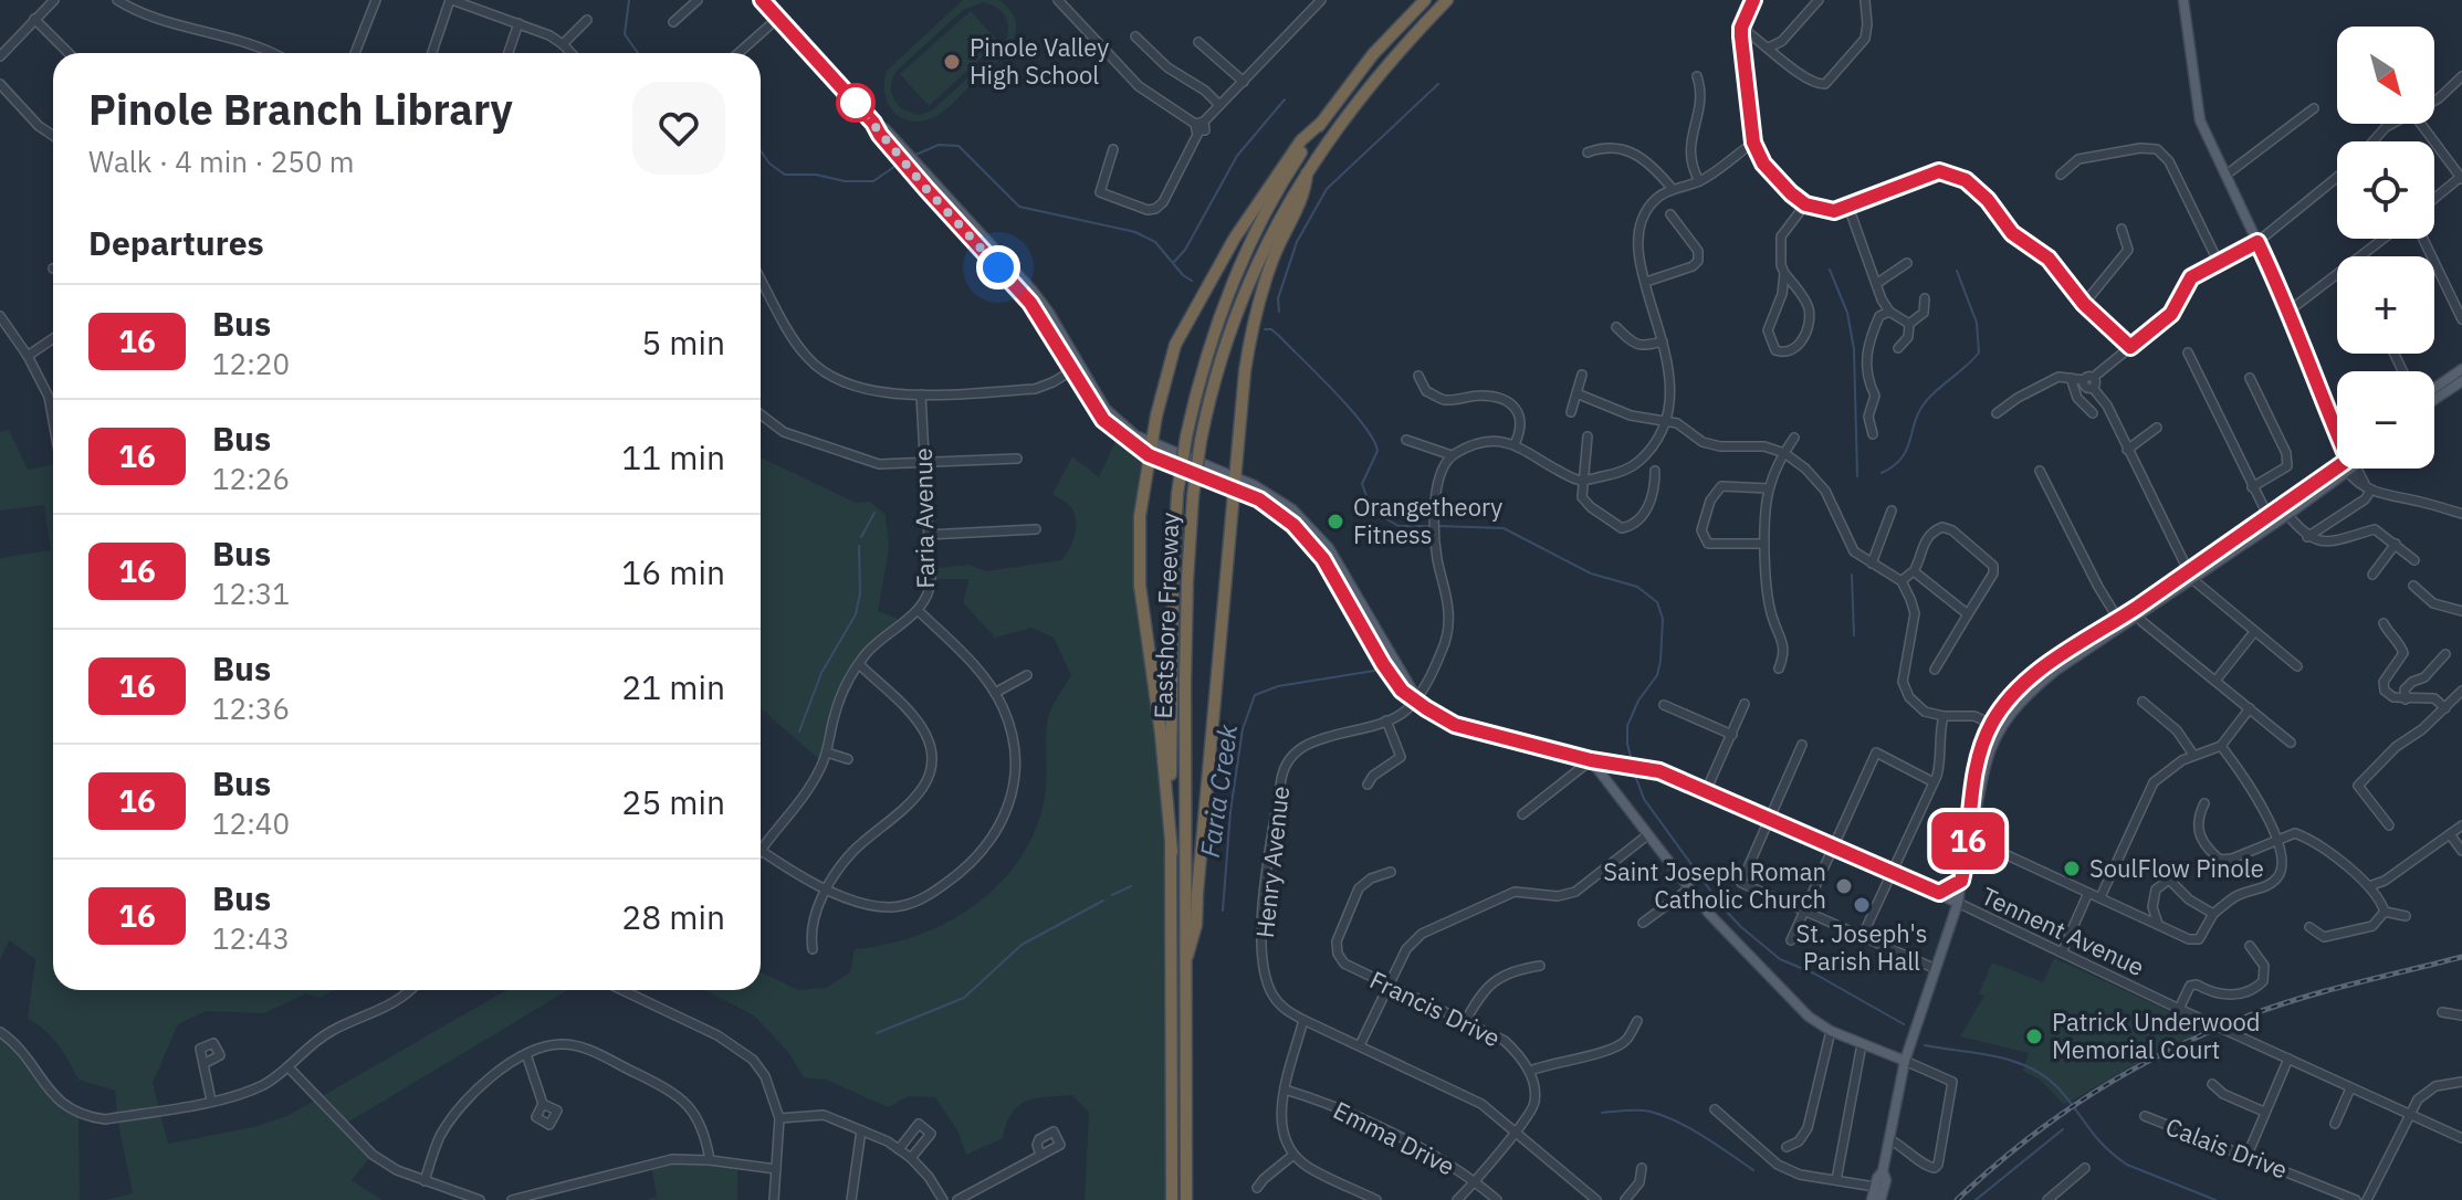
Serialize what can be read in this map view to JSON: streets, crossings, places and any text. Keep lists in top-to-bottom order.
{
  "streets": {
    "highway": ["Eastshore Freeway"],
    "main road": ["Tennent Avenue"],
    "street": [
      "Faria Avenue",
      "Henry Avenue",
      "Francis Drive",
      "Emma Drive",
      "Calais Drive"
    ]
  },
  "crossings": [
    ["Henry Avenue", "Tennent Avenue"]
  ],
  "water": ["Faria Creek"],
  "places": [
    "Pinole Valley High School",
    "Orangetheory Fitness",
    "SoulFlow Pinole",
    "Saint Joseph Roman Catholic Church",
    "St. Joseph's Parish Hall",
    "Patrick Underwood Memorial Court"
  ],
  "lines": ["bus line 16"],
  "north": "bottom right",
  "page": {
    "on_map": "16",
    "map_buttons": ["+", "−"],
    "heading": [
      ["Pinole Branch Library", "Walk · 4 min · 250 m"],
      "Departures"
    ],
    "list": [
      {
        "mark": "16",
        "name": "Bus",
        "note": "12:20",
        "value": "5 min"
      },
      {
        "mark": "16",
        "name": "Bus",
        "note": "12:26",
        "value": "11 min"
      },
      {
        "mark": "16",
        "name": "Bus",
        "note": "12:31",
        "value": "16 min"
      },
      {
        "mark": "16",
        "name": "Bus",
        "note": "12:36",
        "value": "21 min"
      },
      {
        "mark": "16",
        "name": "Bus",
        "note": "12:40",
        "value": "25 min"
      },
      {
        "mark": "16",
        "name": "Bus",
        "note": "12:43",
        "value": "28 min"
      }
    ]
  }
}
